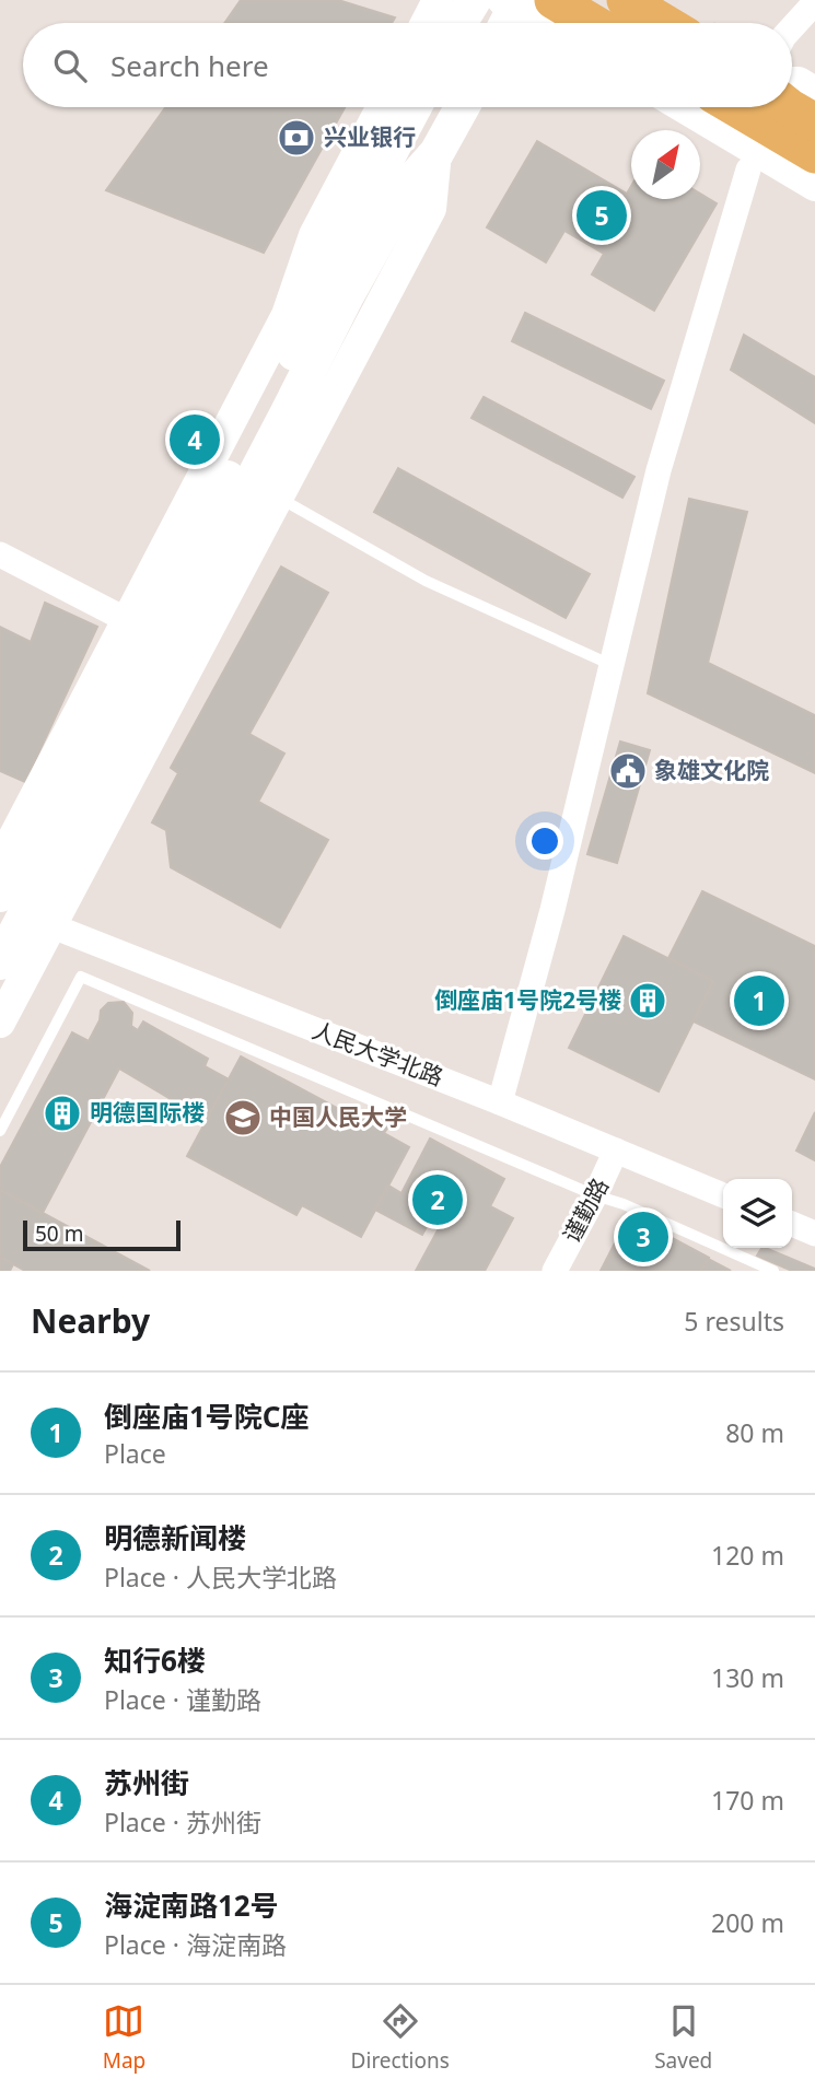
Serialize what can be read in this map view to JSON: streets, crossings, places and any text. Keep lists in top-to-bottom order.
{
  "streets": {
    "street": ["人民大学北路", "谨勤路"]
  },
  "crossings": [
    ["人民大学北路", "谨勤路"]
  ],
  "places": {
    "bank": ["兴业银行"],
    "public building": ["象雄文化院"],
    "building": ["倒座庙1号院2号楼", "明德国际楼"],
    "school or university": ["中国人民大学"]
  },
  "scale_bar": "50 m",
  "north": "top right",
  "page": {
    "search": "Search here",
    "pins": [
      "5",
      "4",
      "1",
      "2",
      "3"
    ],
    "scale": "50 m",
    "heading": ["Nearby", "5 results"],
    "list": [
      {
        "mark": "1",
        "name": "倒座庙1号院C座",
        "note": "Place",
        "value": "80 m"
      },
      {
        "mark": "2",
        "name": "明德新闻楼",
        "note": "Place · 人民大学北路",
        "value": "120 m"
      },
      {
        "mark": "3",
        "name": "知行6楼",
        "note": "Place · 谨勤路",
        "value": "130 m"
      },
      {
        "mark": "4",
        "name": "苏州街",
        "note": "Place · 苏州街",
        "value": "170 m"
      },
      {
        "mark": "5",
        "name": "海淀南路12号",
        "note": "Place · 海淀南路",
        "value": "200 m"
      }
    ],
    "nav": ["Map", "Directions", "Saved"]
  }
}
